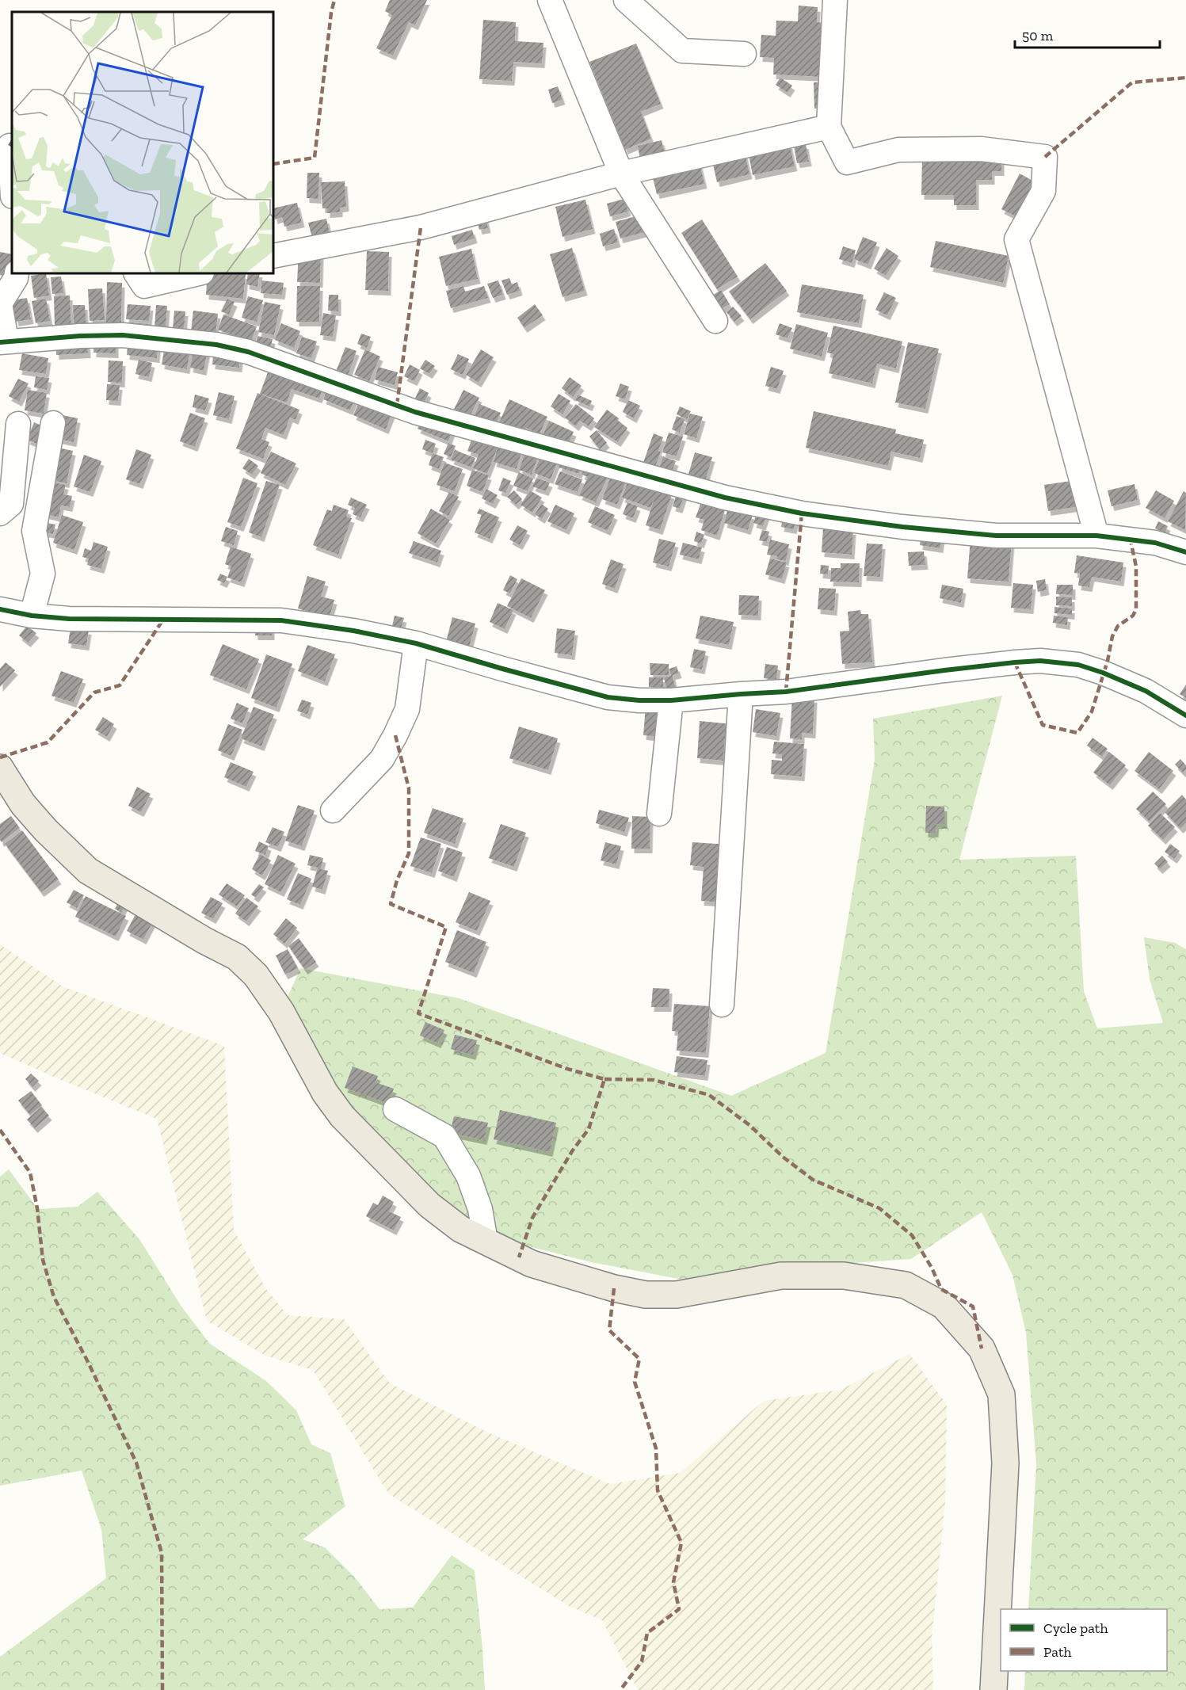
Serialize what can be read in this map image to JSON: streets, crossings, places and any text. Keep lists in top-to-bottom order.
{
  "legend": ["Cycle path", "Path"],
  "scale_bar": "50 m"
}
